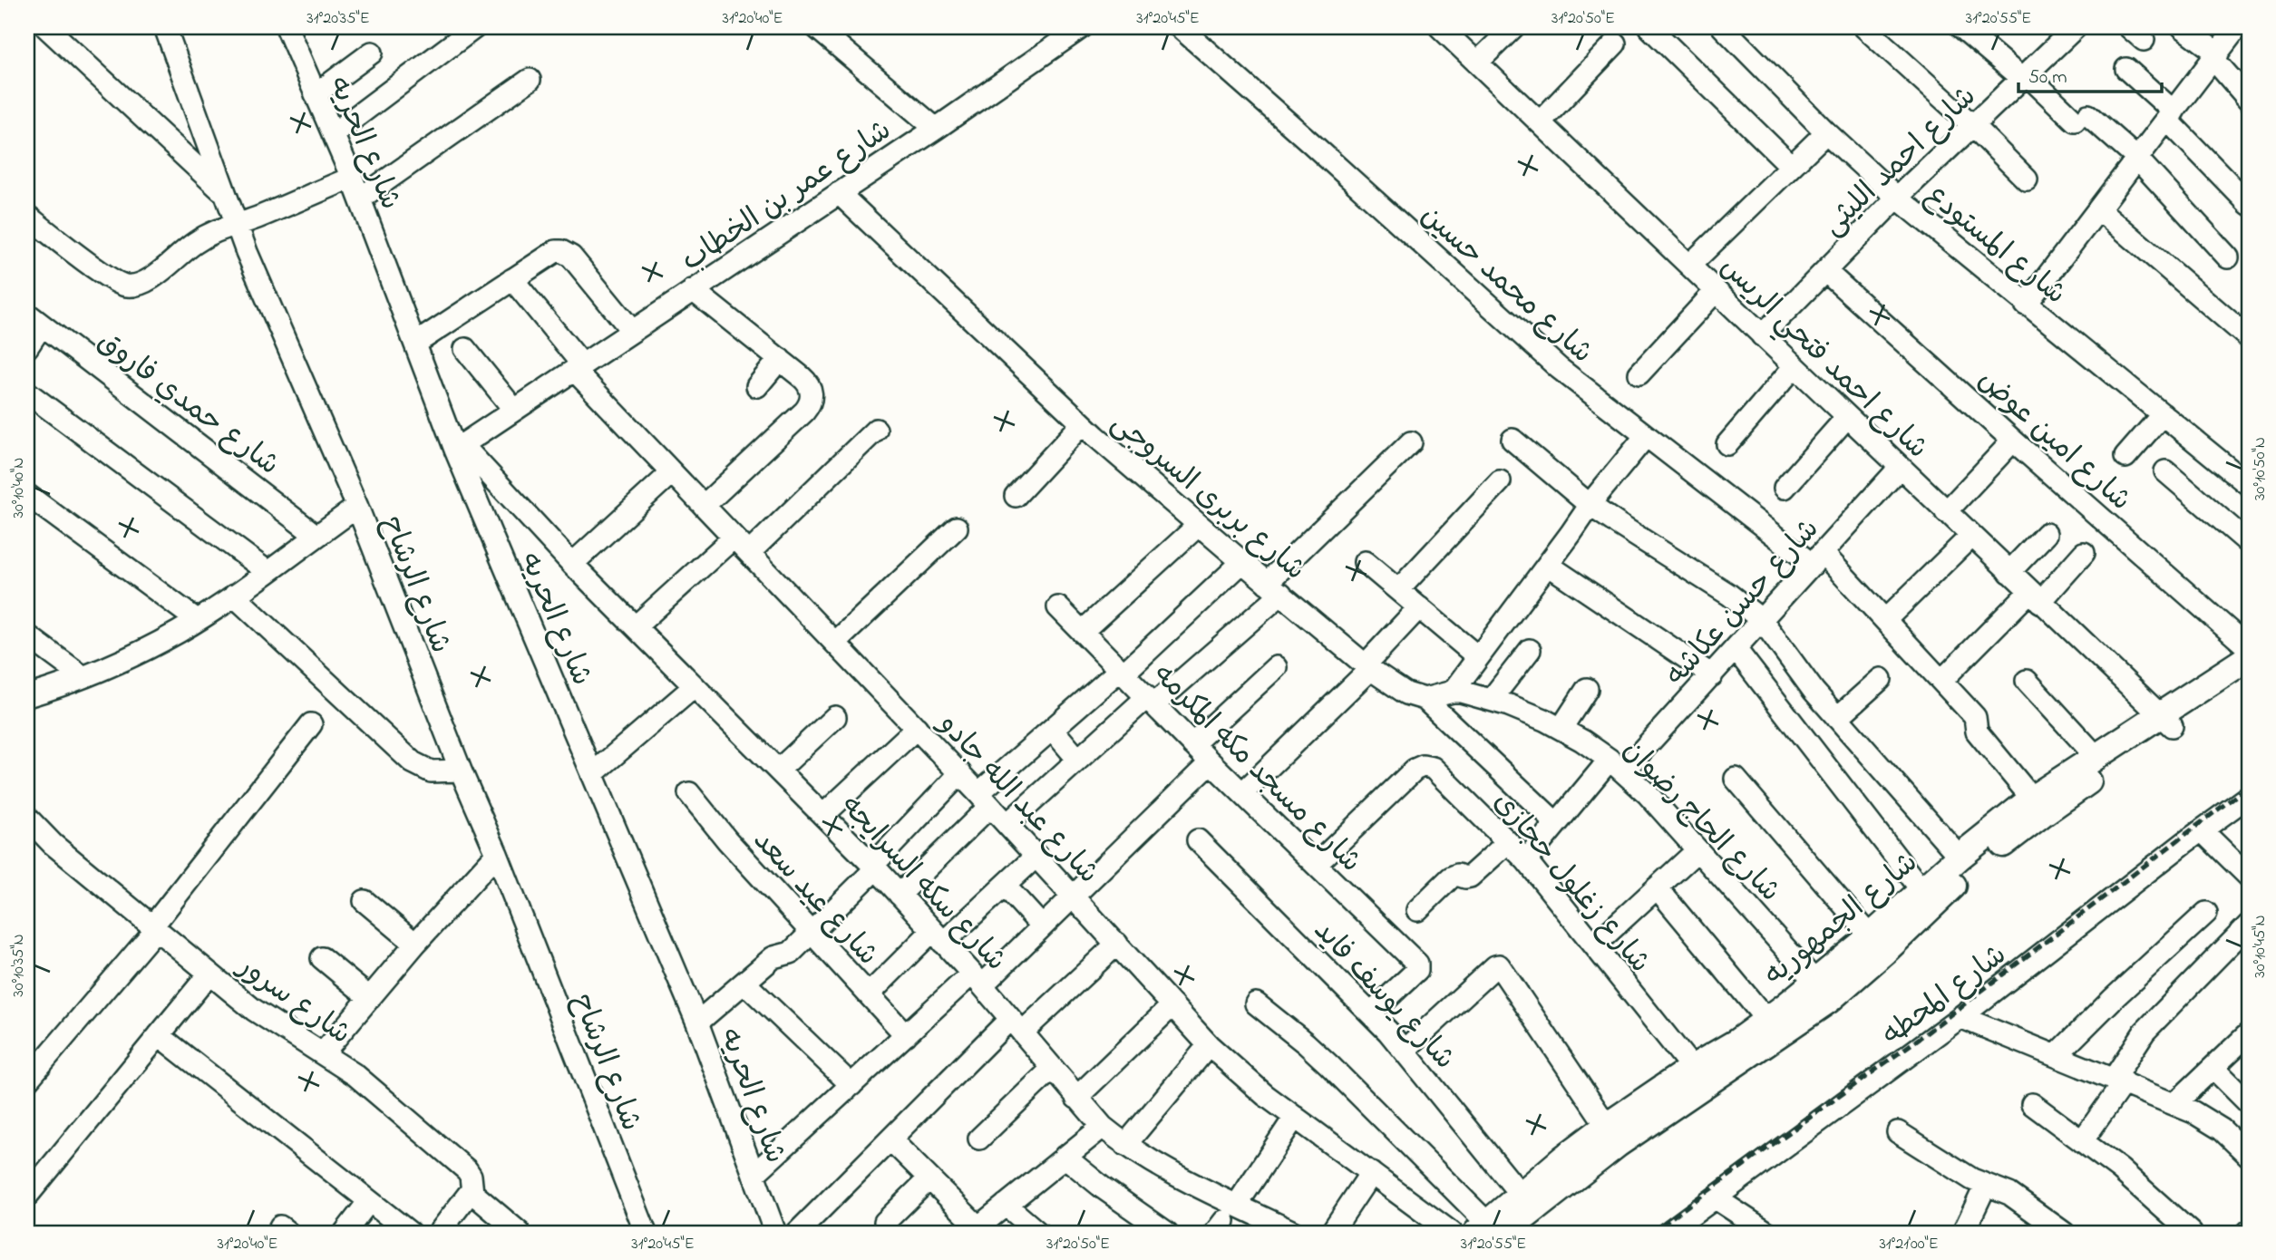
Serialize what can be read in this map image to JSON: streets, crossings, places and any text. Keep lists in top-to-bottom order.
{
  "streets": {
    "main road": ["شارع الجمهوريه"],
    "street": [
      "شارع الحريه",
      "شارع احمد الليثى",
      "شارع عمر بن الخطاب",
      "شارع المستودع",
      "شارع محمد حسين",
      "شارع احمد فتحي الريس",
      "شارع حمدي فاروق",
      "شارع امين عوض",
      "شارع بربرى السروجى",
      "شارع الرشاح",
      "شارع حسن عكاشه",
      "شارع مسجد مكه المكرمه",
      "شارع عبد الله جادو",
      "شارع الحاج رضوان",
      "شارع زغلول حجازى",
      "شارع سكه السرايجه",
      "شارع عيد سعد",
      "شارع يوسف فايد",
      "شارع المحطه",
      "شارع سرور"
    ]
  },
  "crossings": [
    ["شارع الحريه", "شارع عمر بن الخطاب"],
    ["شارع الحريه", "شارع سكه السرايجه"],
    ["شارع احمد الليثى", "شارع المستودع"],
    ["شارع احمد الليثى", "شارع احمد فتحي الريس"],
    ["شارع احمد الليثى", "شارع امين عوض"],
    ["شارع عمر بن الخطاب", "شارع بربرى السروجى"],
    ["شارع عمر بن الخطاب", "شارع عبد الله جادو"],
    ["شارع عمر بن الخطاب", "شارع سكه السرايجه"],
    ["شارع محمد حسين", "شارع حسن عكاشه"],
    ["شارع محمد حسين", "شارع الجمهوريه"],
    ["شارع احمد فتحي الريس", "شارع حسن عكاشه"],
    ["شارع احمد فتحي الريس", "شارع الجمهوريه"],
    ["شارع بربرى السروجى", "شارع حسن عكاشه"],
    ["شارع بربرى السروجى", "شارع الحاج رضوان"],
    ["شارع حسن عكاشه", "شارع الحاج رضوان"],
    ["شارع حسن عكاشه", "شارع زغلول حجازى"],
    ["شارع مسجد مكه المكرمه", "شارع زغلول حجازى"],
    ["شارع مسجد مكه المكرمه", "شارع يوسف فايد"],
    ["شارع الحاج رضوان", "شارع الجمهوريه"],
    ["شارع زغلول حجازى", "شارع الجمهوريه"],
    ["شارع الجمهوريه", "شارع يوسف فايد"]
  ],
  "scale_bar": "50 m",
  "coordinates": [
    "31°20'35\"E",
    "31°20'40\"E",
    "31°20'45\"E",
    "31°20'50\"E",
    "31°20'55\"E",
    "30°10'50\"N",
    "30°10'40\"N",
    "30°10'45\"N",
    "30°10'35\"N",
    "31°21'00\"E"
  ]
}
